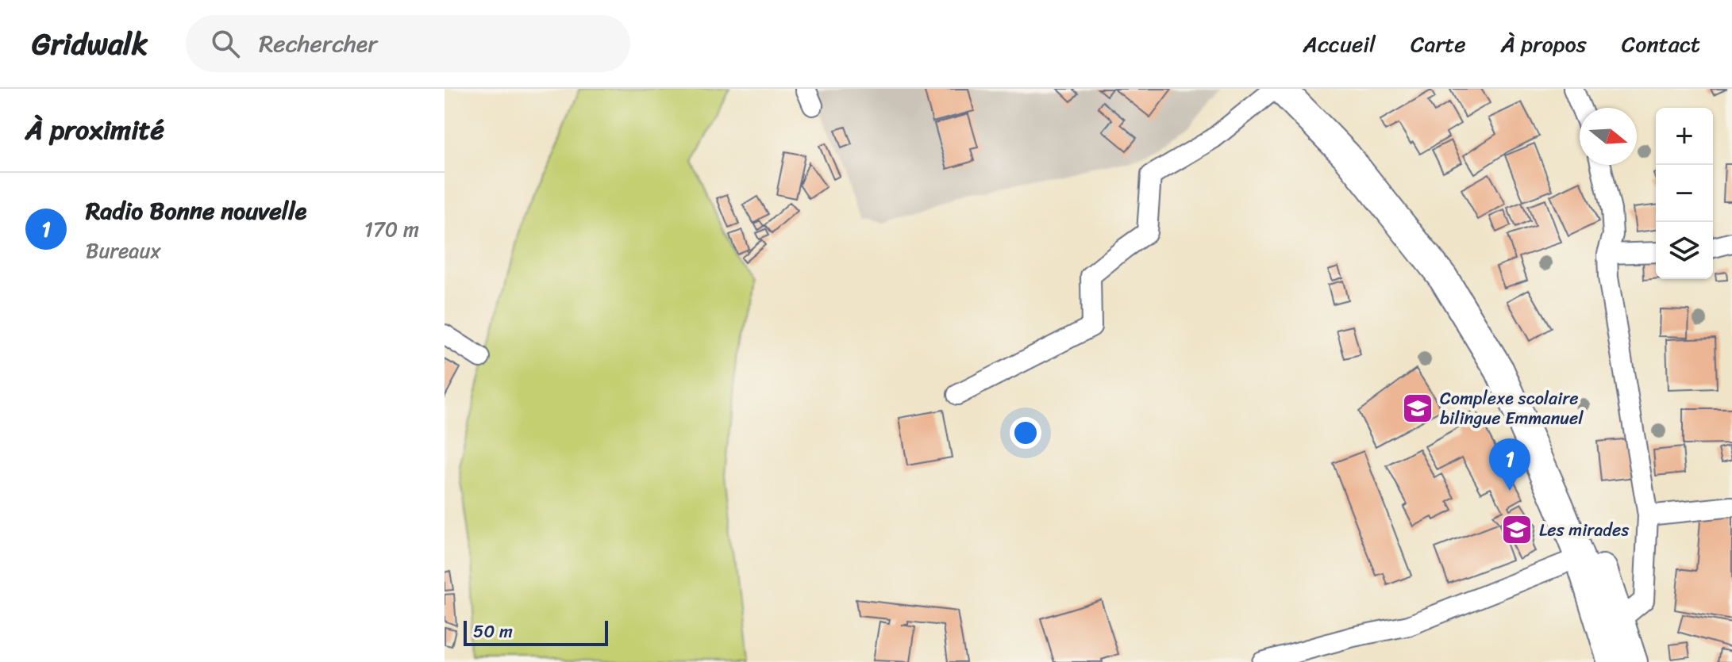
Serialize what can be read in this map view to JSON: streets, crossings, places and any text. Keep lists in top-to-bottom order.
{
  "places": {
    "school or university": ["Complexe scolaire bilingue Emmanuel", "Les mirades"]
  },
  "scale_bar": "50 m",
  "north": "right",
  "page": {
    "header": "Gridwalk",
    "search": "Rechercher",
    "nav": [
      "Accueil",
      "Carte",
      "À propos",
      "Contact"
    ],
    "heading": "À proximité",
    "map_buttons": ["+", "−"],
    "list": [
      {
        "mark": "1",
        "name": "Radio Bonne nouvelle",
        "note": "Bureaux",
        "value": "170 m"
      }
    ],
    "pins": "1",
    "scale": "50 m"
  }
}
